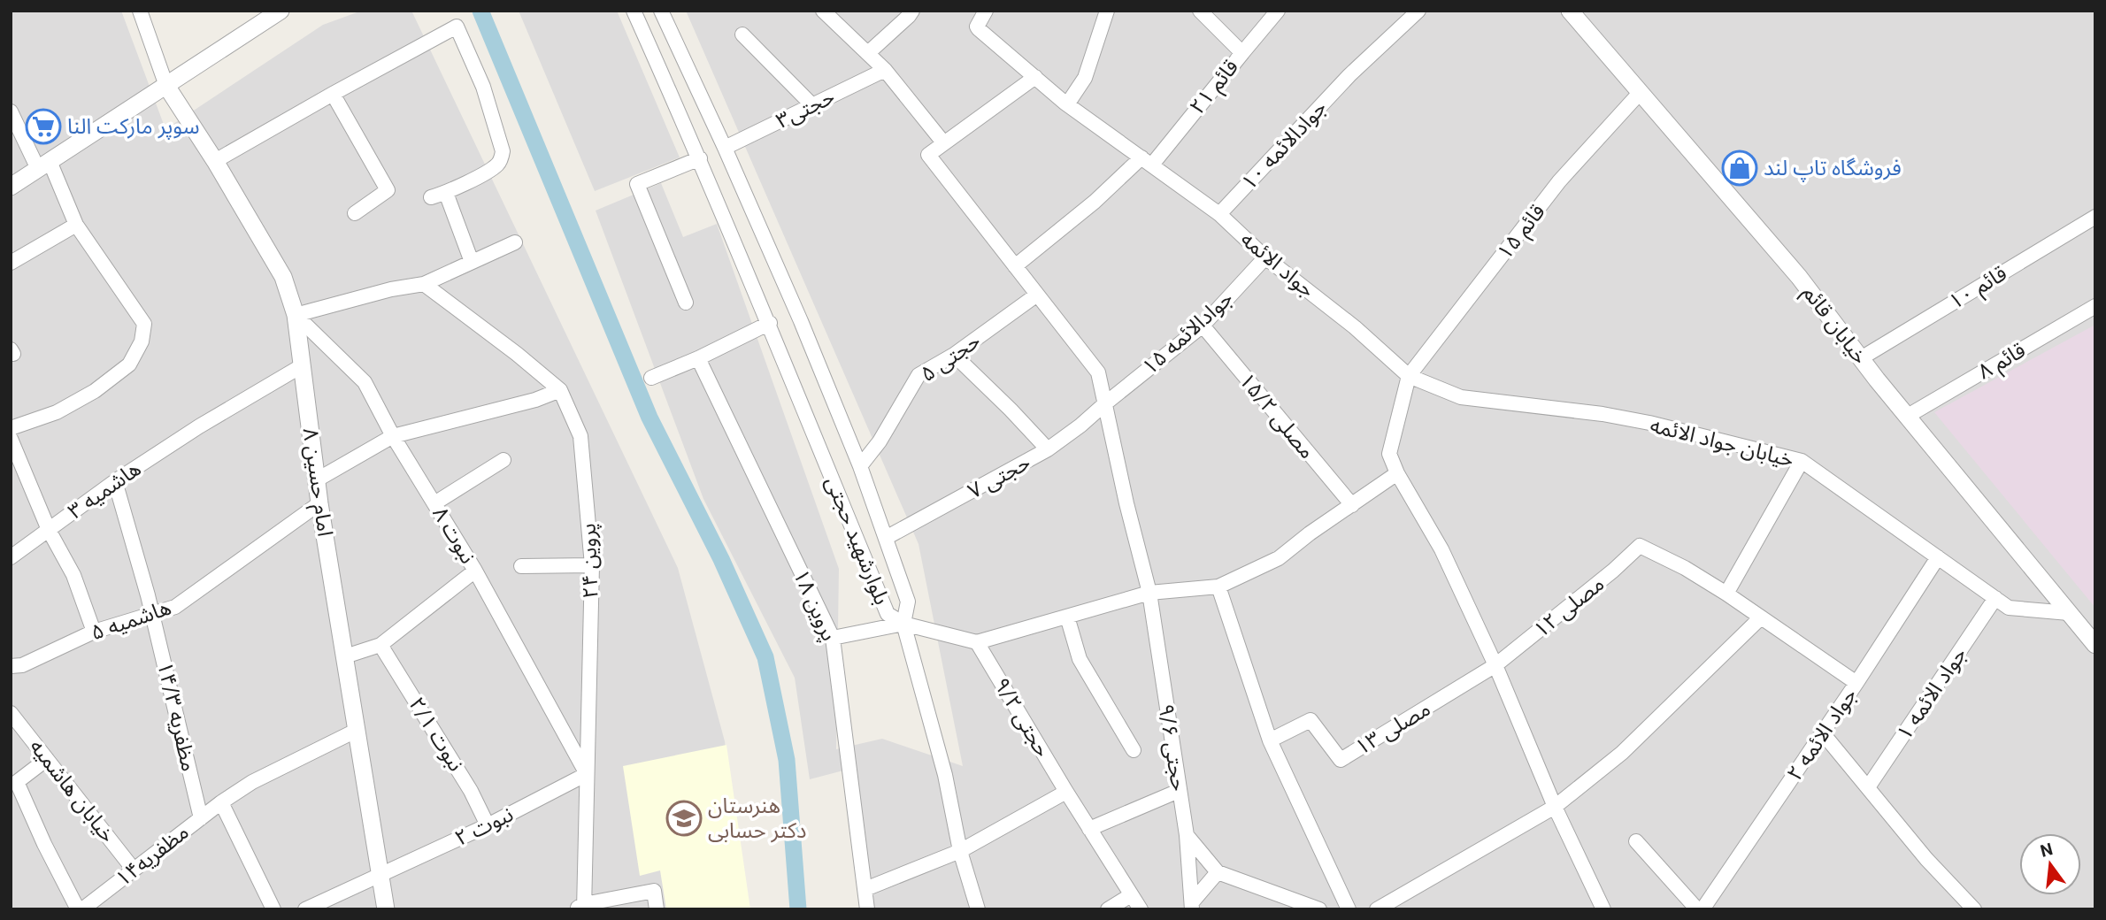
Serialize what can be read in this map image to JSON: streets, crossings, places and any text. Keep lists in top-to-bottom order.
{
  "streets": {
    "street": [
      "قائم ۲۱",
      "حجتی۳",
      "جوادالائمه ۱۰",
      "قائم ۱۵",
      "جواد الائمه",
      "قائم ۱۰",
      "خیابان قائم",
      "جوادالائمه ۱۵",
      "حجتی ۵",
      "قائم ۸",
      "مصلی ۱۵/۲",
      "خیابان جواد الائمه",
      "حجتی ۷",
      "امام حسین ۸",
      "هاشمیه ۳",
      "نبوت ۸",
      "بلوارشهید حجتی",
      "پروین ۲۴",
      "پروین ۱۸",
      "مصلی ۱۲",
      "هاشمیه ۵",
      "جواد الائمه ۱",
      "مظفریه ۱۴/۳",
      "حجتی ۹/۲",
      "مصلی ۱۳",
      "نبوت ۲/۱",
      "جواد الائمه ۲",
      "حجتی ۹/۶",
      "خیابان هاشمیه",
      "نبوت ۲",
      "مظفریه۱۴"
    ]
  },
  "crossings": [
    ["قائم ۲۱", "جواد الائمه"],
    ["قائم ۲۱", "حجتی ۹/۶"],
    ["حجتی۳", "بلوارشهید حجتی"],
    ["جوادالائمه ۱۰", "جواد الائمه"],
    ["قائم ۱۵", "جواد الائمه"],
    ["قائم ۱۵", "خیابان قائم"],
    ["قائم ۱۵", "خیابان جواد الائمه"],
    ["جواد الائمه", "جوادالائمه ۱۵"],
    ["جواد الائمه", "خیابان جواد الائمه"],
    ["قائم ۱۰", "خیابان قائم"],
    ["خیابان قائم", "قائم ۸"],
    ["خیابان قائم", "خیابان جواد الائمه"],
    ["جوادالائمه ۱۵", "مصلی ۱۵/۲"],
    ["جوادالائمه ۱۵", "حجتی ۷"],
    ["جوادالائمه ۱۵", "حجتی ۹/۶"],
    ["حجتی ۵", "بلوارشهید حجتی"],
    ["حجتی ۵", "حجتی ۹/۶"],
    ["خیابان جواد الائمه", "جواد الائمه ۱"],
    ["خیابان جواد الائمه", "جواد الائمه ۲"],
    ["حجتی ۷", "بلوارشهید حجتی"],
    ["حجتی ۷", "حجتی ۹/۶"],
    ["امام حسین ۸", "هاشمیه ۳"],
    ["امام حسین ۸", "نبوت ۸"],
    ["امام حسین ۸", "هاشمیه ۵"],
    ["امام حسین ۸", "نبوت ۲"],
    ["امام حسین ۸", "مظفریه۱۴"],
    ["هاشمیه ۳", "مظفریه ۱۴/۳"],
    ["نبوت ۸", "پروین ۲۴"],
    ["نبوت ۸", "نبوت ۲"],
    ["پروین ۲۴", "نبوت ۲"],
    ["مصلی ۱۲", "مصلی ۱۳"],
    ["هاشمیه ۵", "مظفریه ۱۴/۳"],
    ["مظفریه ۱۴/۳", "مظفریه۱۴"],
    ["نبوت ۲/۱", "نبوت ۲"],
    ["خیابان هاشمیه", "مظفریه۱۴"]
  ],
  "places": {
    "supermarket": ["سوپر مارکت النا"],
    "shop": ["فروشگاه تاپ لند"],
    "school or university": ["هنرستان دکتر حسابی"]
  },
  "north": "top"
}
